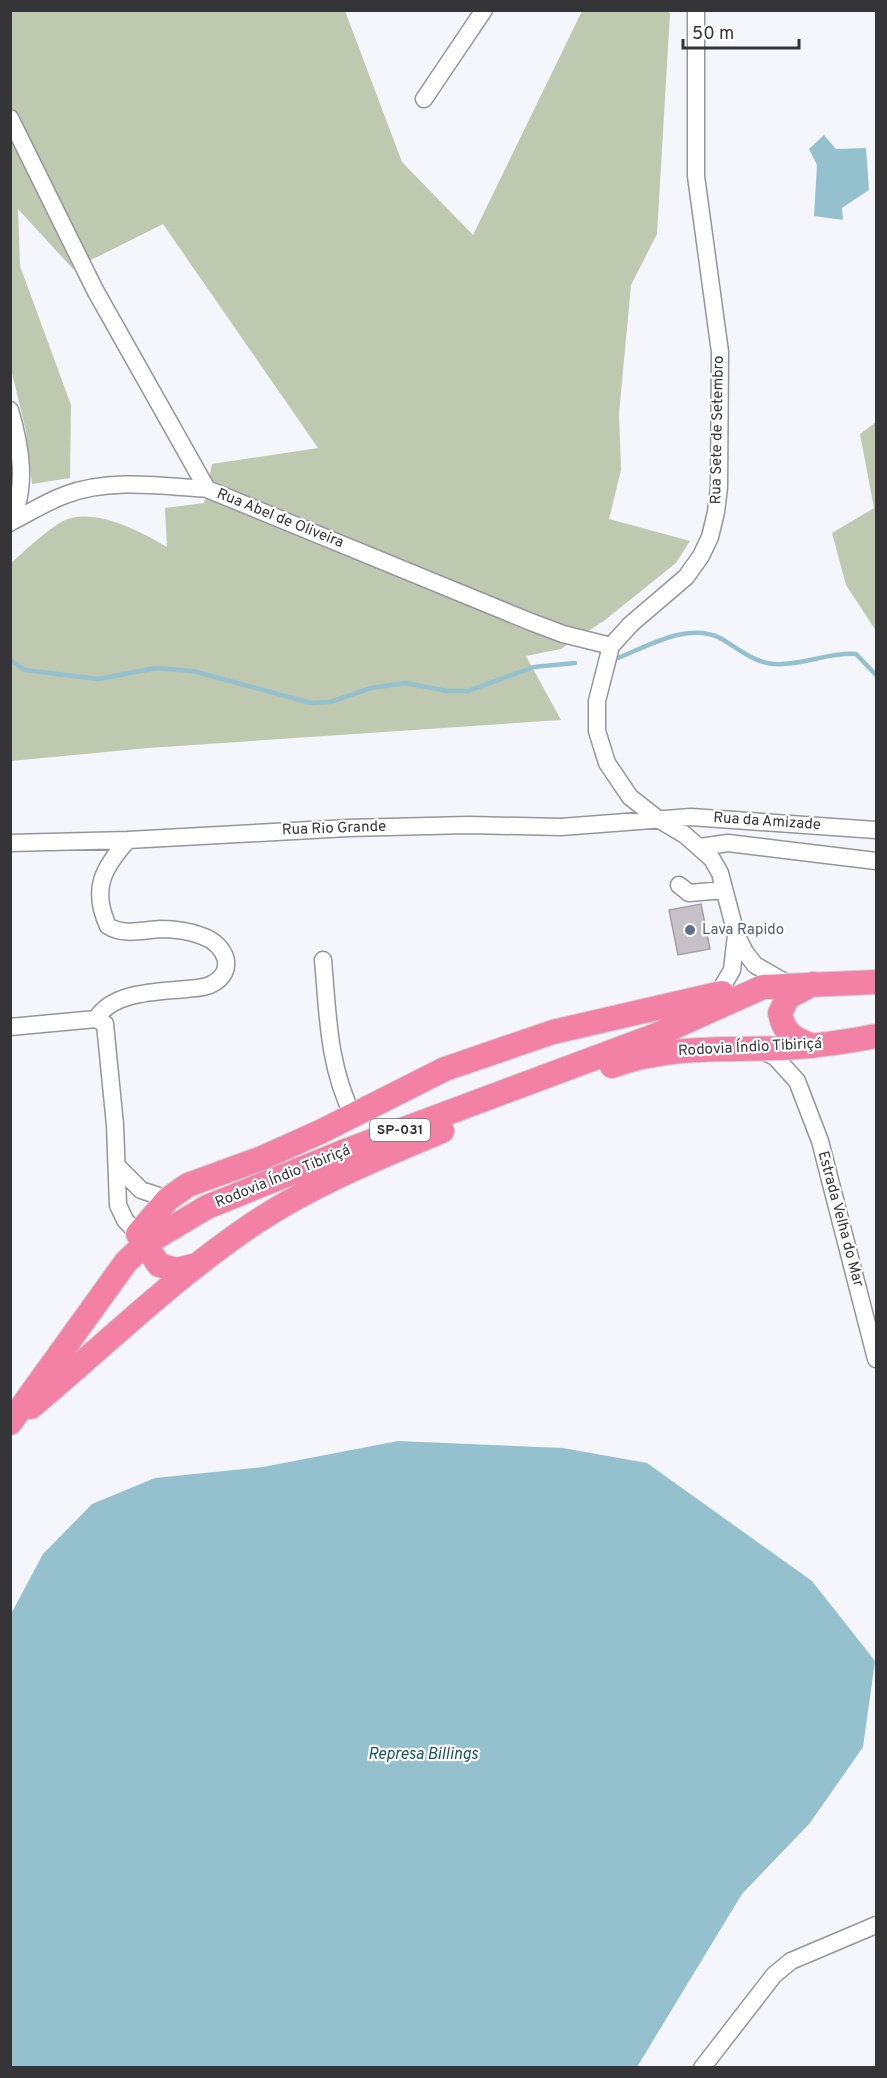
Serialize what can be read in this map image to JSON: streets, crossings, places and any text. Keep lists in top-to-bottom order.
{
  "streets": {
    "highway": ["Rodovia Índio Tibiriçá", "SP-031"],
    "street": [
      "Rua Sete de Setembro",
      "Rua Abel de Oliveira",
      "Rua da Amizade",
      "Rua Rio Grande",
      "Estrada Velha do Mar"
    ]
  },
  "crossings": [
    ["Rua Sete de Setembro", "Rua Abel de Oliveira"],
    ["Rua Sete de Setembro", "Rua da Amizade"],
    ["Rua Sete de Setembro", "Rua Rio Grande"],
    ["Rua Sete de Setembro", "Rodovia Índio Tibiriçá"],
    ["Rua da Amizade", "Rua Rio Grande"]
  ],
  "water": ["Represa Billings"],
  "places": ["Lava Rapido"],
  "scale_bar": "50 m"
}
